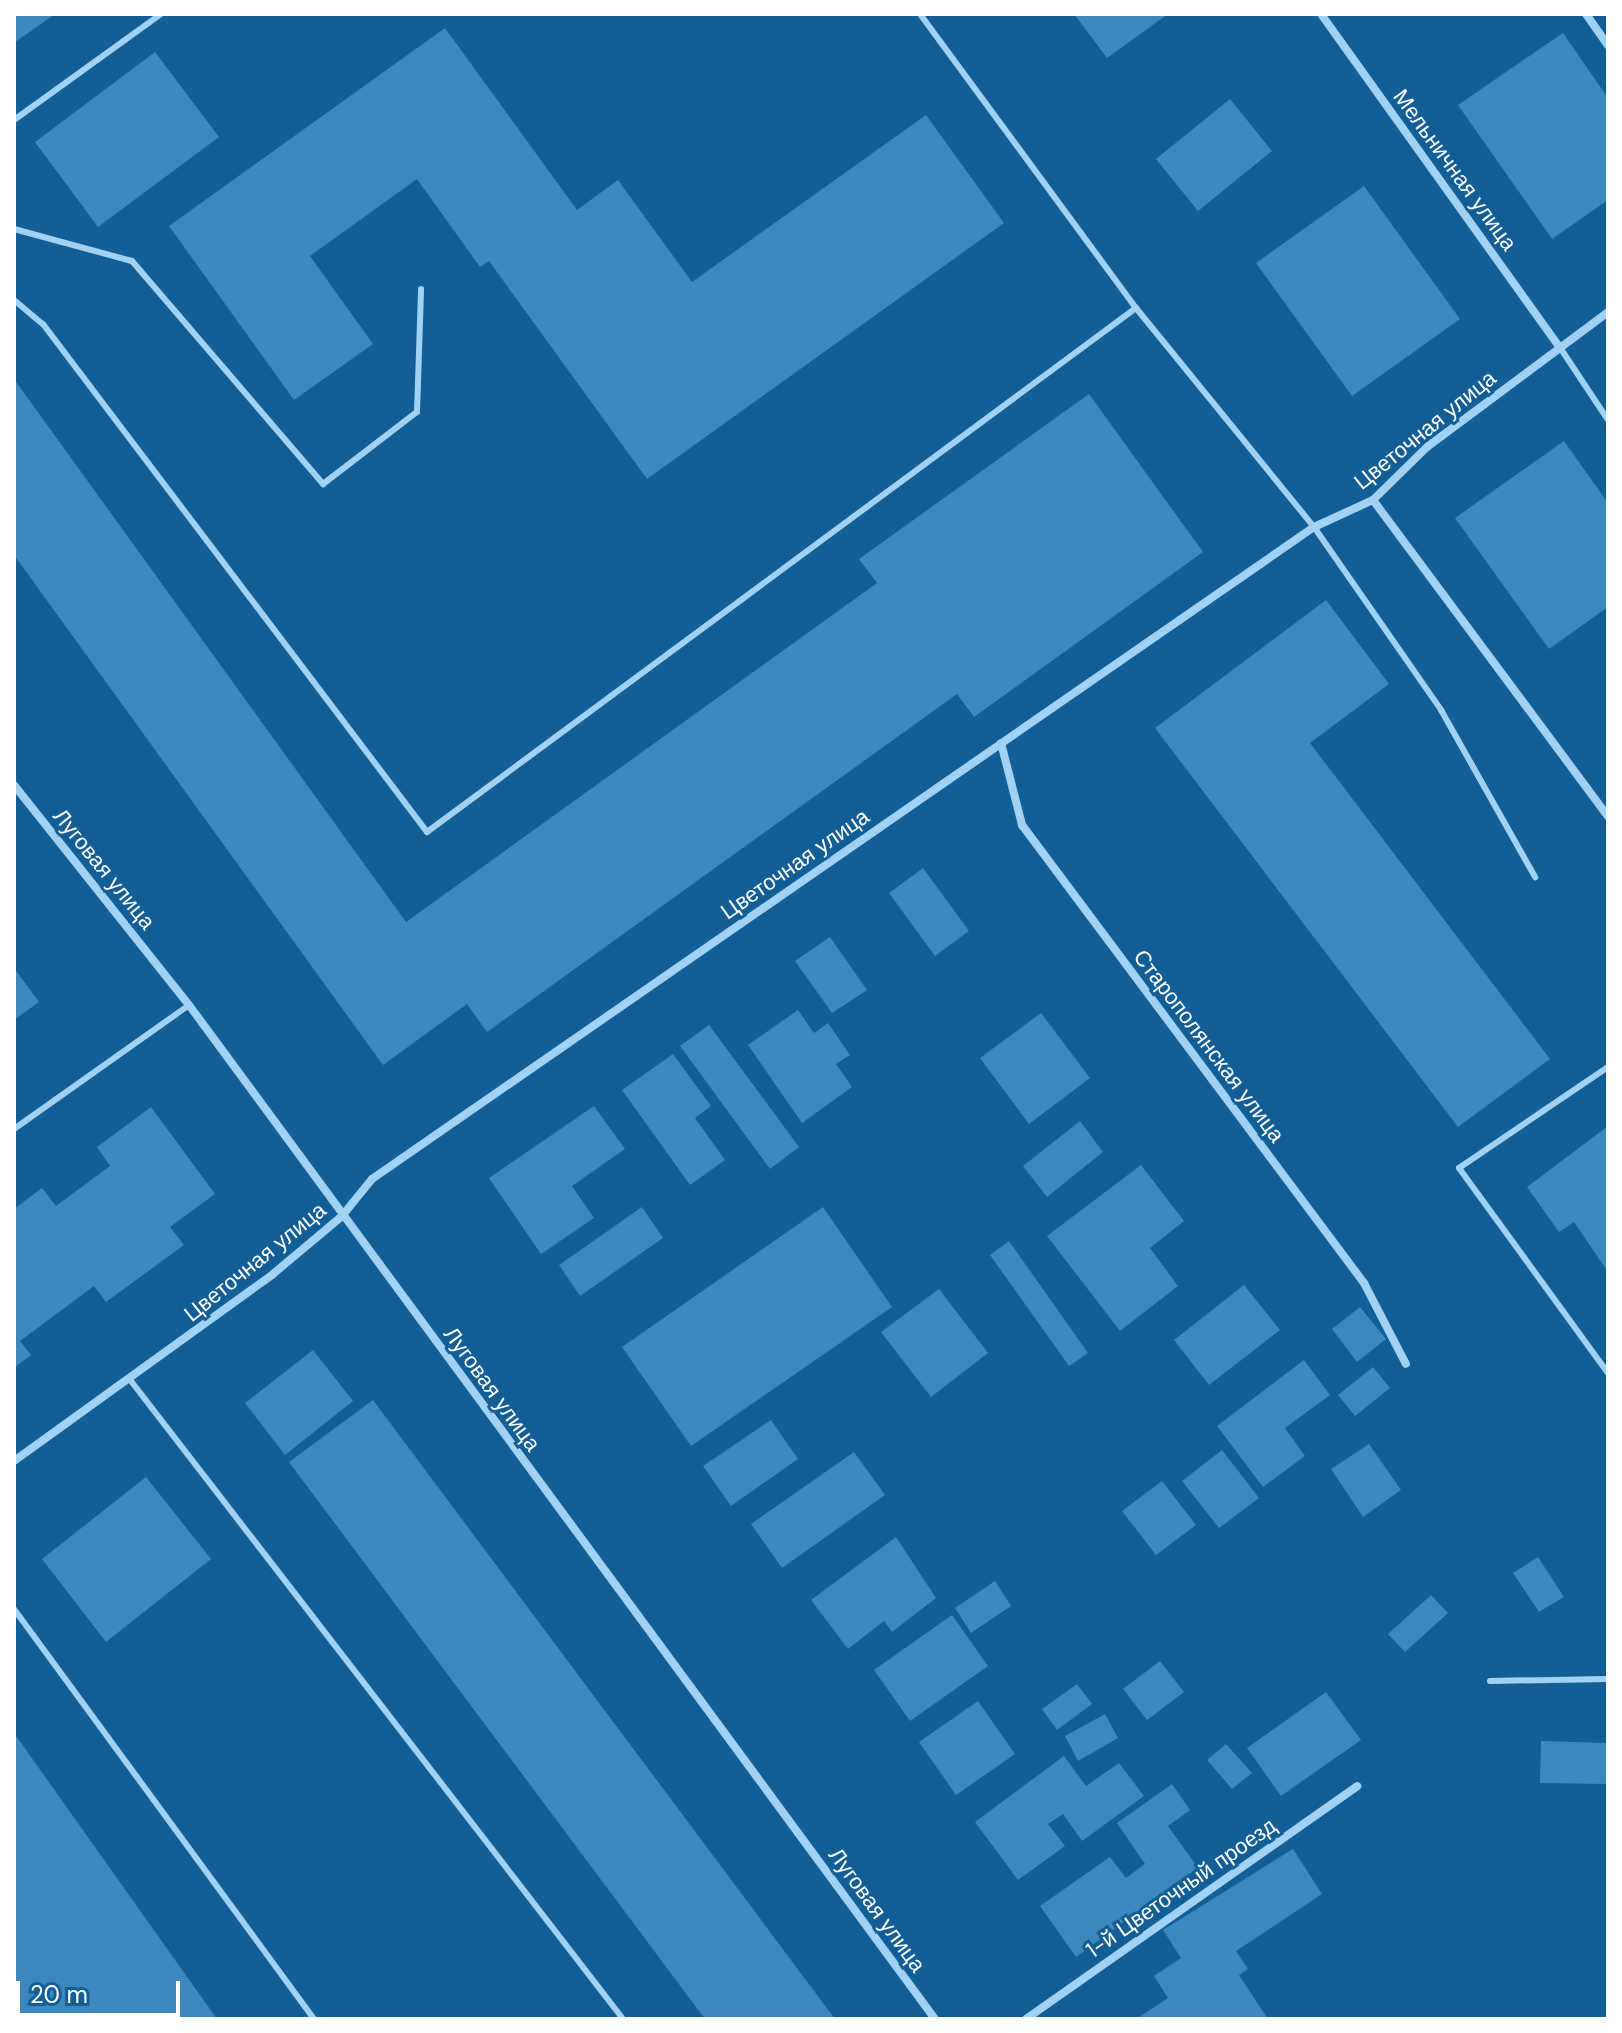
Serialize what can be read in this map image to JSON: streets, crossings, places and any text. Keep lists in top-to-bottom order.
{
  "streets": {
    "street": [
      "Мельничная улица",
      "Цветочная улица",
      "Луговая улица",
      "Старополянская улица",
      "1-й Цветочный проезд"
    ]
  },
  "crossings": [
    ["Мельничная улица", "Цветочная улица"],
    ["Цветочная улица", "Луговая улица"],
    ["Цветочная улица", "Старополянская улица"]
  ],
  "scale_bar": "20 m"
}
